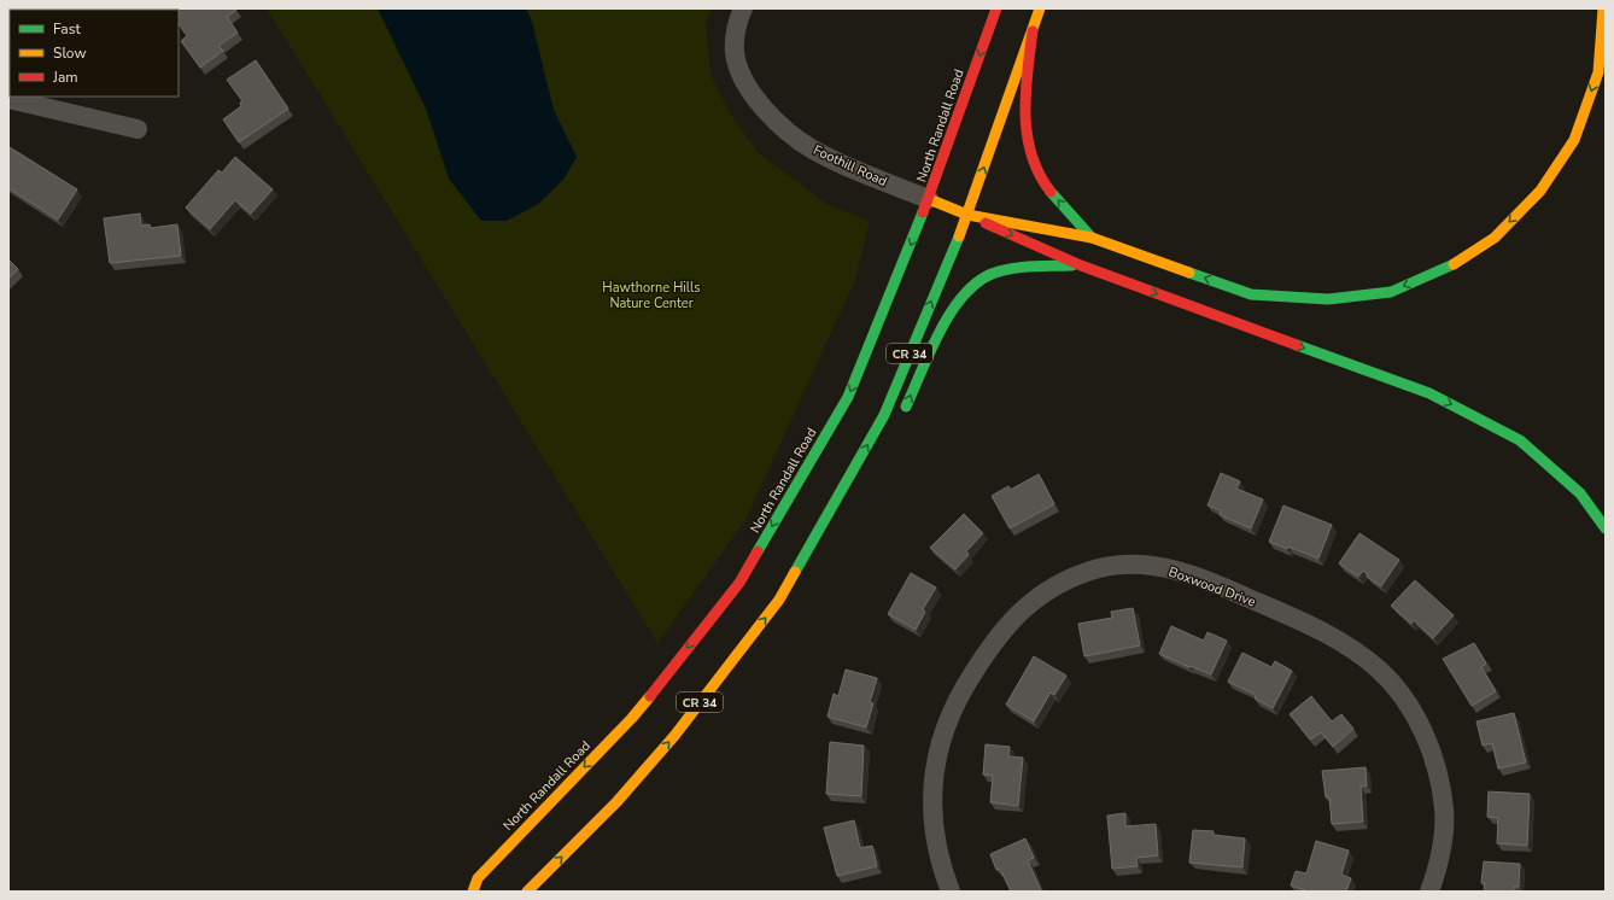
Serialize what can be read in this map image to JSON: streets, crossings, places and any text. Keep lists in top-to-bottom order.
{
  "streets": {
    "main road": ["North Randall Road", "Foothill Road", "CR 34"],
    "street": ["Boxwood Drive"]
  },
  "crossings": [
    ["North Randall Road", "Foothill Road"],
    ["Foothill Road", "CR 34"]
  ],
  "parks": ["Hawthorne Hills Nature Center"],
  "legend": ["Fast", "Slow", "Jam"]
}
